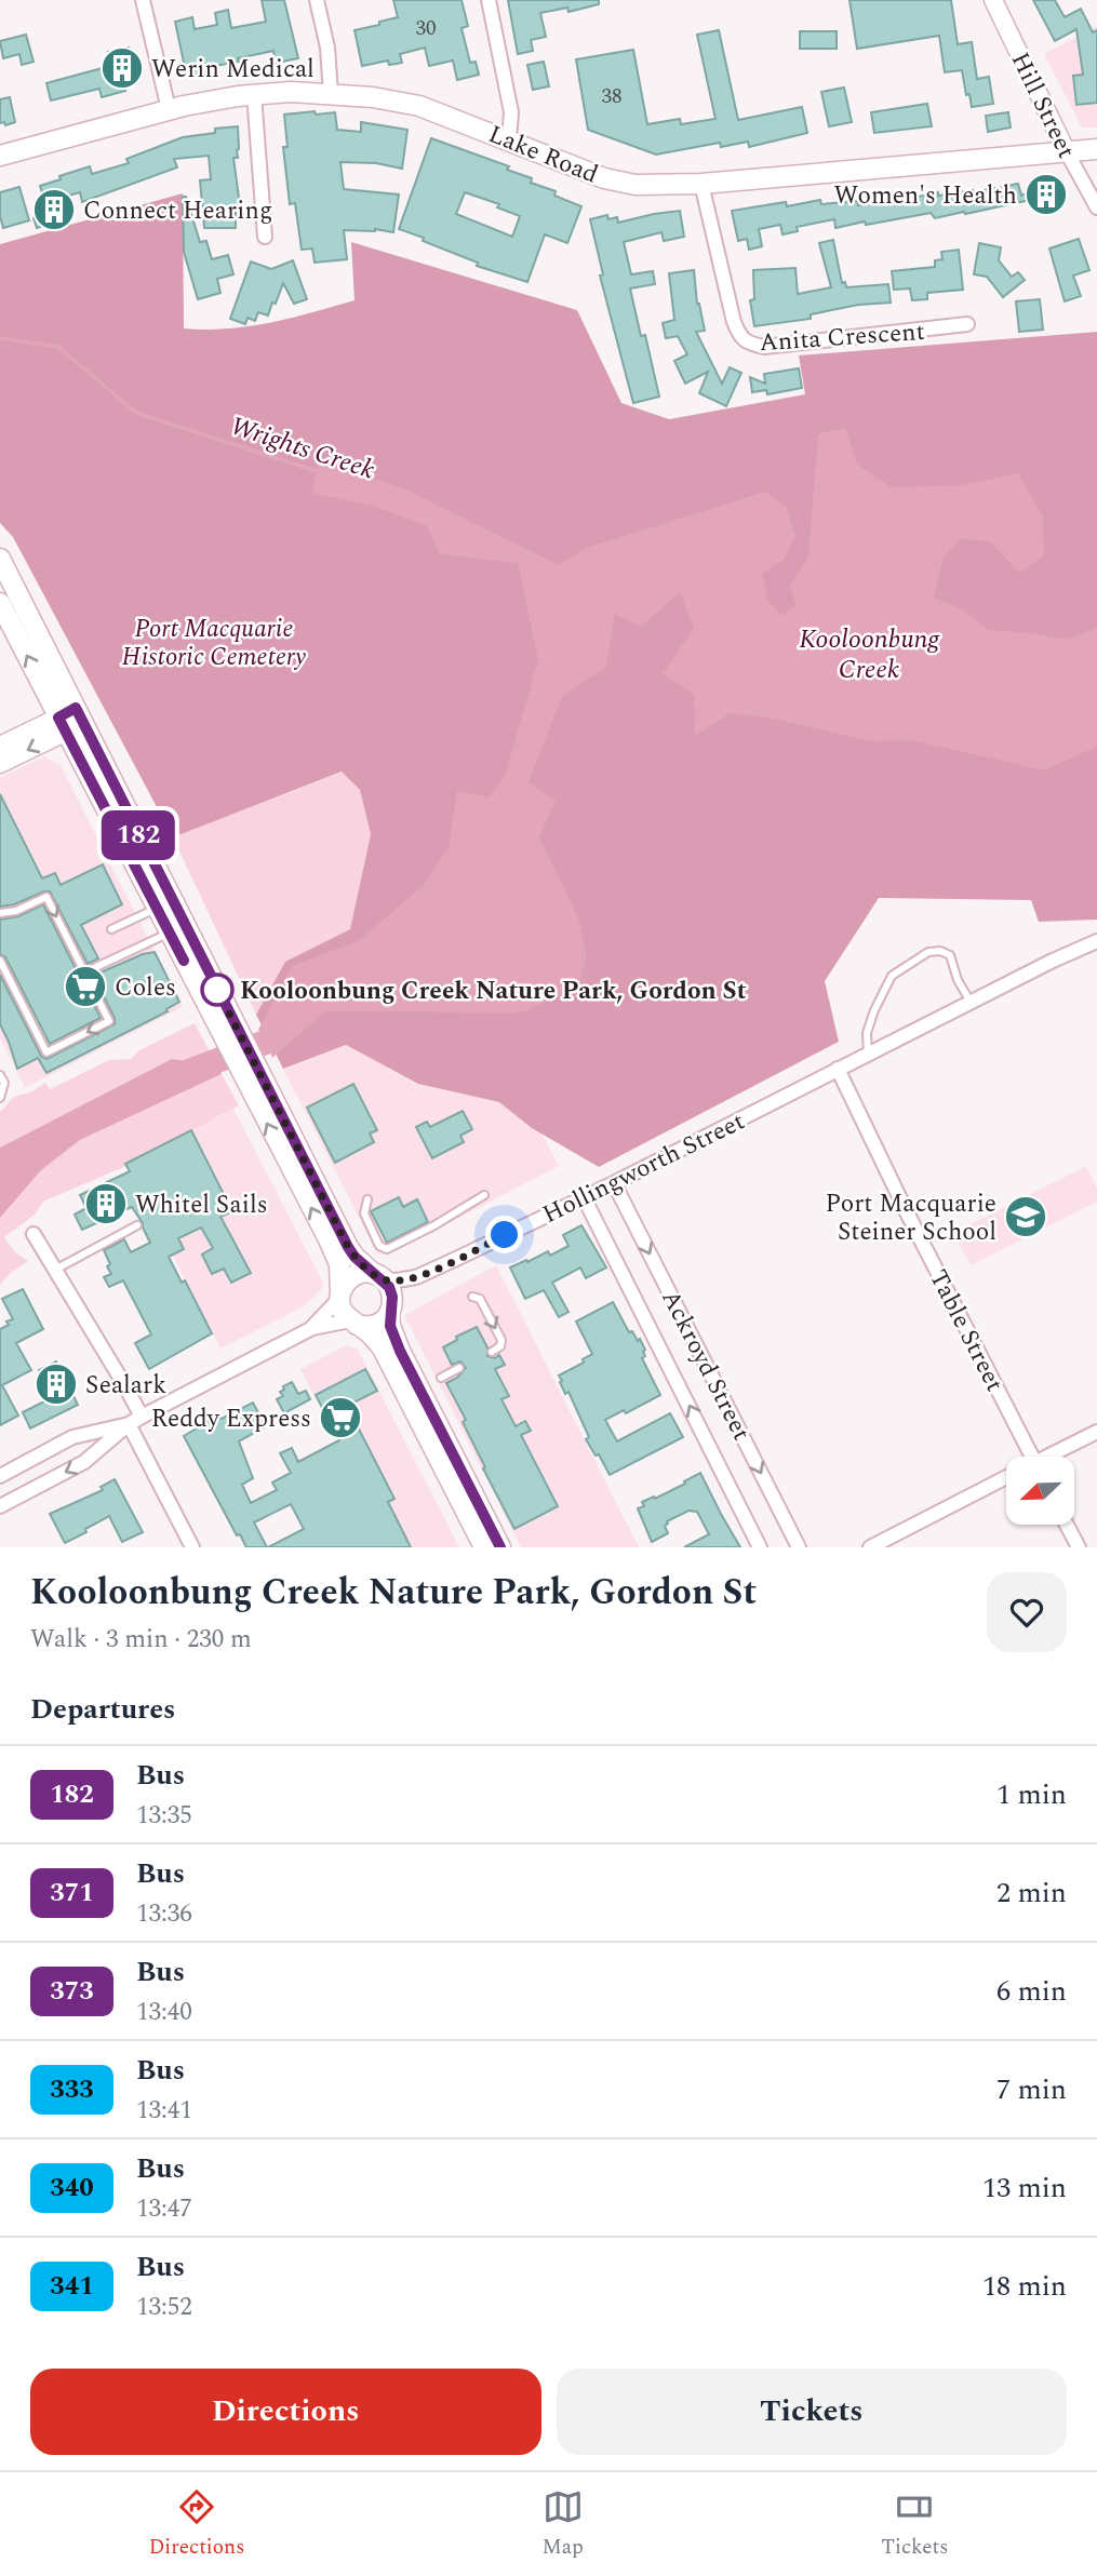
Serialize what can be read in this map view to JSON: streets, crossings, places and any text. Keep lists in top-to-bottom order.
{
  "streets": {
    "main road": ["Lake Road"],
    "street": [
      "Hill Street",
      "Anita Crescent",
      "Hollingworth Street",
      "Table Street",
      "Ackroyd Street"
    ]
  },
  "crossings": [
    ["Hill Street", "Lake Road"],
    ["Lake Road", "Anita Crescent"],
    ["Hollingworth Street", "Table Street"],
    ["Hollingworth Street", "Ackroyd Street"]
  ],
  "water": ["Wrights Creek", "Kooloonbung Creek"],
  "parks": ["Port Macquarie Historic Cemetery"],
  "places": {
    "building": [
      "Werin Medical",
      "Women's Health",
      "Connect Hearing",
      "Whitel Sails",
      "Sealark"
    ],
    "supermarket": ["Coles", "Reddy Express"],
    "other": ["Kooloonbung Creek Nature Park, Gordon St"],
    "school or university": ["Port Macquarie Steiner School"]
  },
  "lines": ["bus line 182"],
  "house_numbers": ["30", "38"],
  "north": "bottom left",
  "page": {
    "on_map": "182",
    "heading": [
      ["Kooloonbung Creek Nature Park, Gordon St", "Walk · 3 min · 230 m"],
      "Departures"
    ],
    "list": [
      {
        "mark": "182",
        "name": "Bus",
        "note": "13:35",
        "value": "1 min"
      },
      {
        "mark": "371",
        "name": "Bus",
        "note": "13:36",
        "value": "2 min"
      },
      {
        "mark": "373",
        "name": "Bus",
        "note": "13:40",
        "value": "6 min"
      },
      {
        "mark": "333",
        "name": "Bus",
        "note": "13:41",
        "value": "7 min"
      },
      {
        "mark": "340",
        "name": "Bus",
        "note": "13:47",
        "value": "13 min"
      },
      {
        "mark": "341",
        "name": "Bus",
        "note": "13:52",
        "value": "18 min"
      }
    ],
    "buttons": ["Directions", "Tickets"],
    "tabs": ["Directions", "Map", "Tickets"]
  }
}
